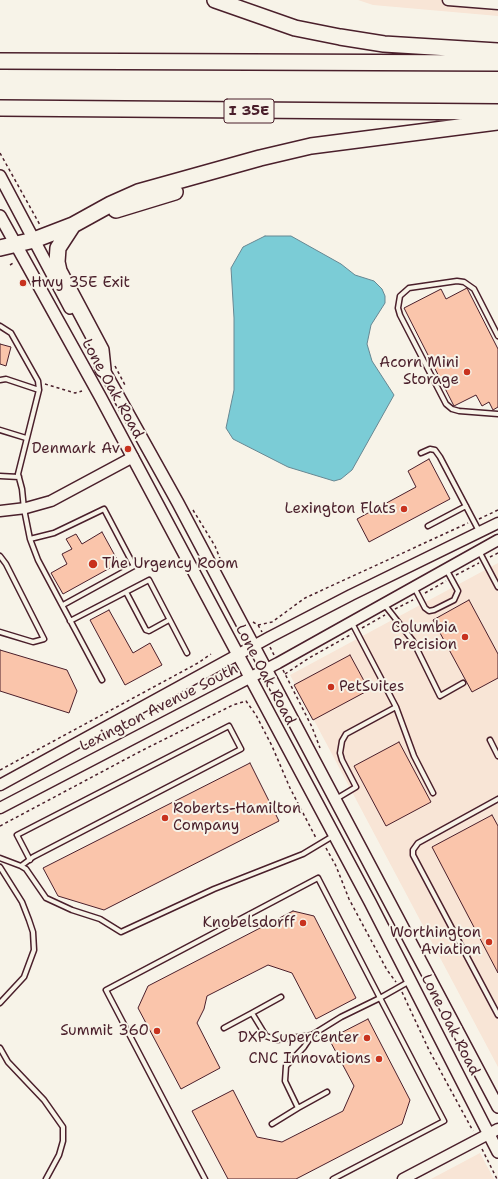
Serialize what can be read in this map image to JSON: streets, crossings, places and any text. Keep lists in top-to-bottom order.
{
  "streets": {
    "highway": ["I 35E"],
    "main road": ["Lone Oak Road"],
    "street": ["Lexington Avenue South"]
  },
  "crossings": [
    ["Lone Oak Road", "Lexington Avenue South"]
  ],
  "places": [
    "Hwy 35E Exit",
    "Acorn Mini Storage",
    "Denmark Av",
    "Lexington Flats",
    "The Urgency Room",
    "Columbia Precision",
    "PetSuites",
    "Roberts-Hamilton Company",
    "Knobelsdorff",
    "Worthington Aviation",
    "Summit 360",
    "DXP SuperCenter",
    "CNC Innovations"
  ]
}
